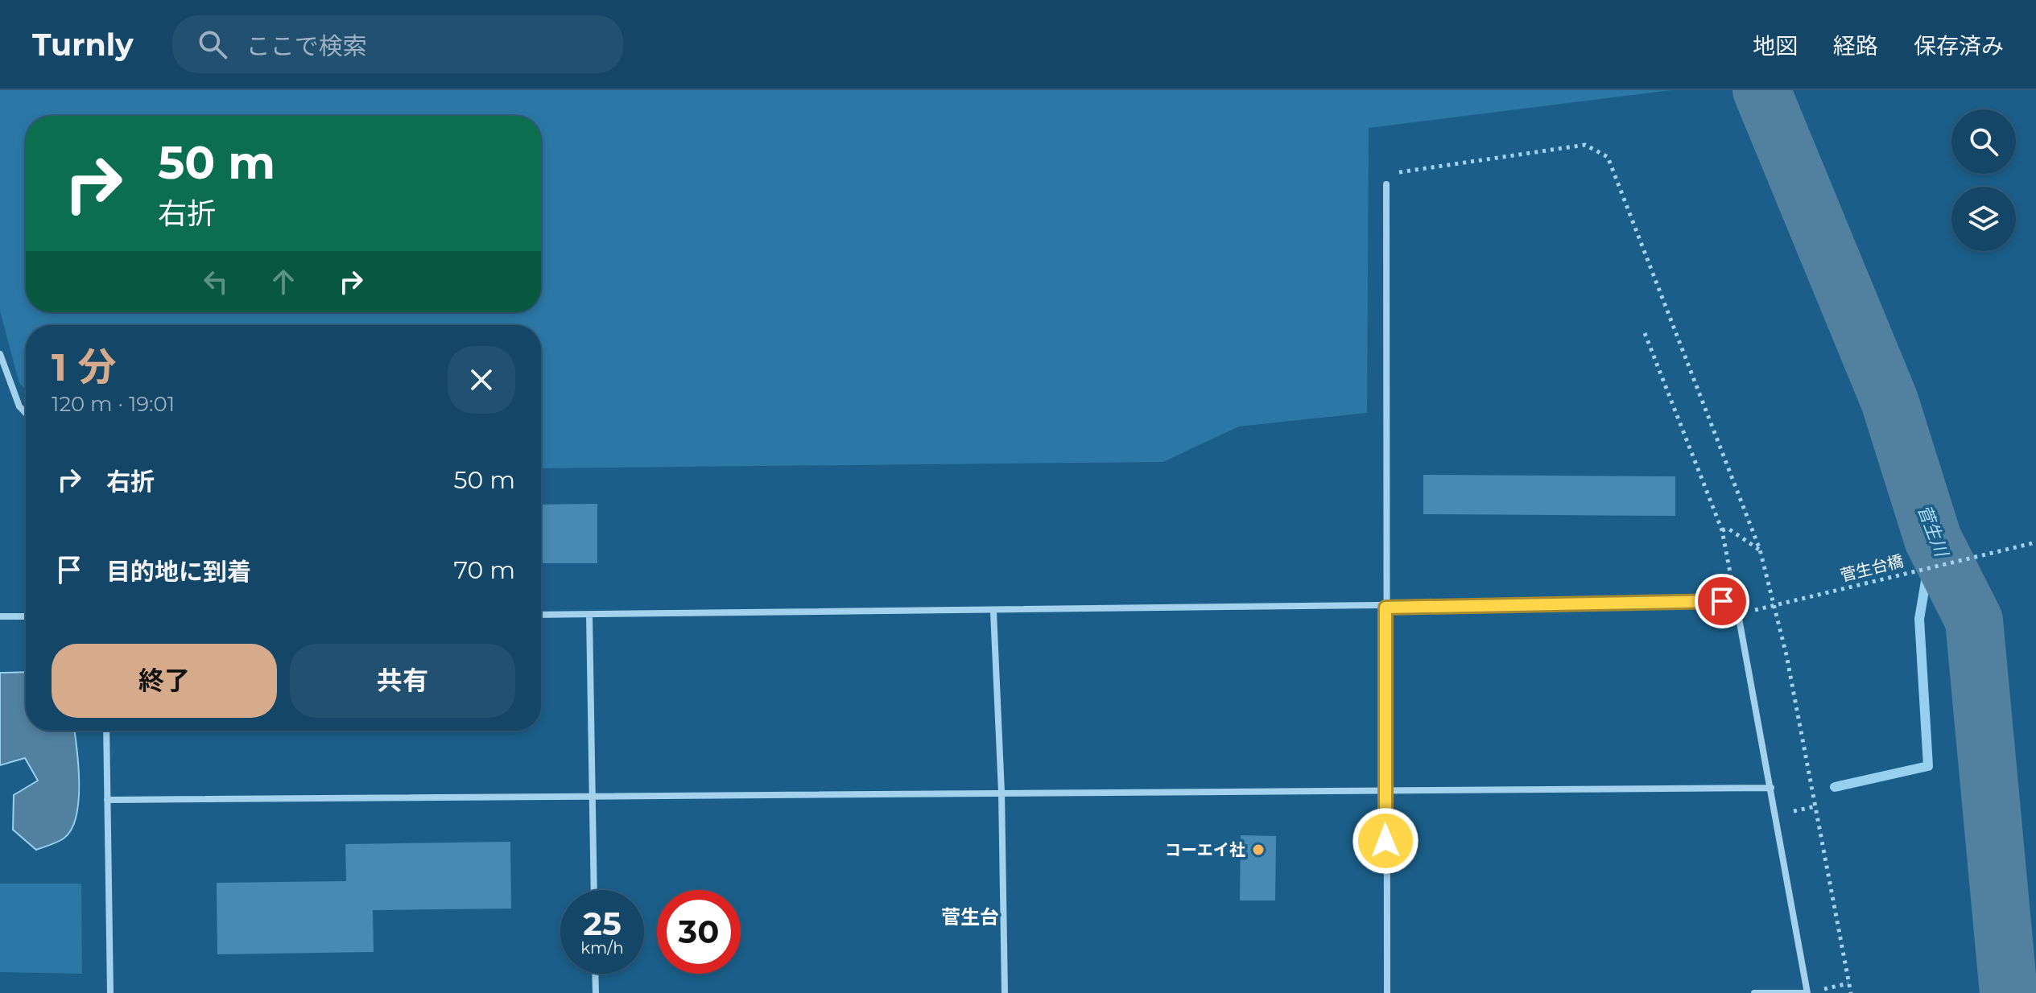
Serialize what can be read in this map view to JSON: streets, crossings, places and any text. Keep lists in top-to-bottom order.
{
  "streets": {
    "path": ["菅生台橋"]
  },
  "districts": ["菅生台"],
  "water": ["菅生川"],
  "places": ["コーエイ社"],
  "page": {
    "header": "Turnly",
    "search": "ここで検索",
    "nav": ["地図", "経路", "保存済み"],
    "turn": ["50 m", "右折"],
    "heading": ["1 分", "120 m · 19:01"],
    "list": [
      {
        "name": "右折",
        "value": "50 m"
      },
      {
        "name": "目的地に到着",
        "value": "70 m"
      }
    ],
    "buttons": ["終了", "共有"],
    "speed": "25 km/h",
    "limit": "30"
  }
}
